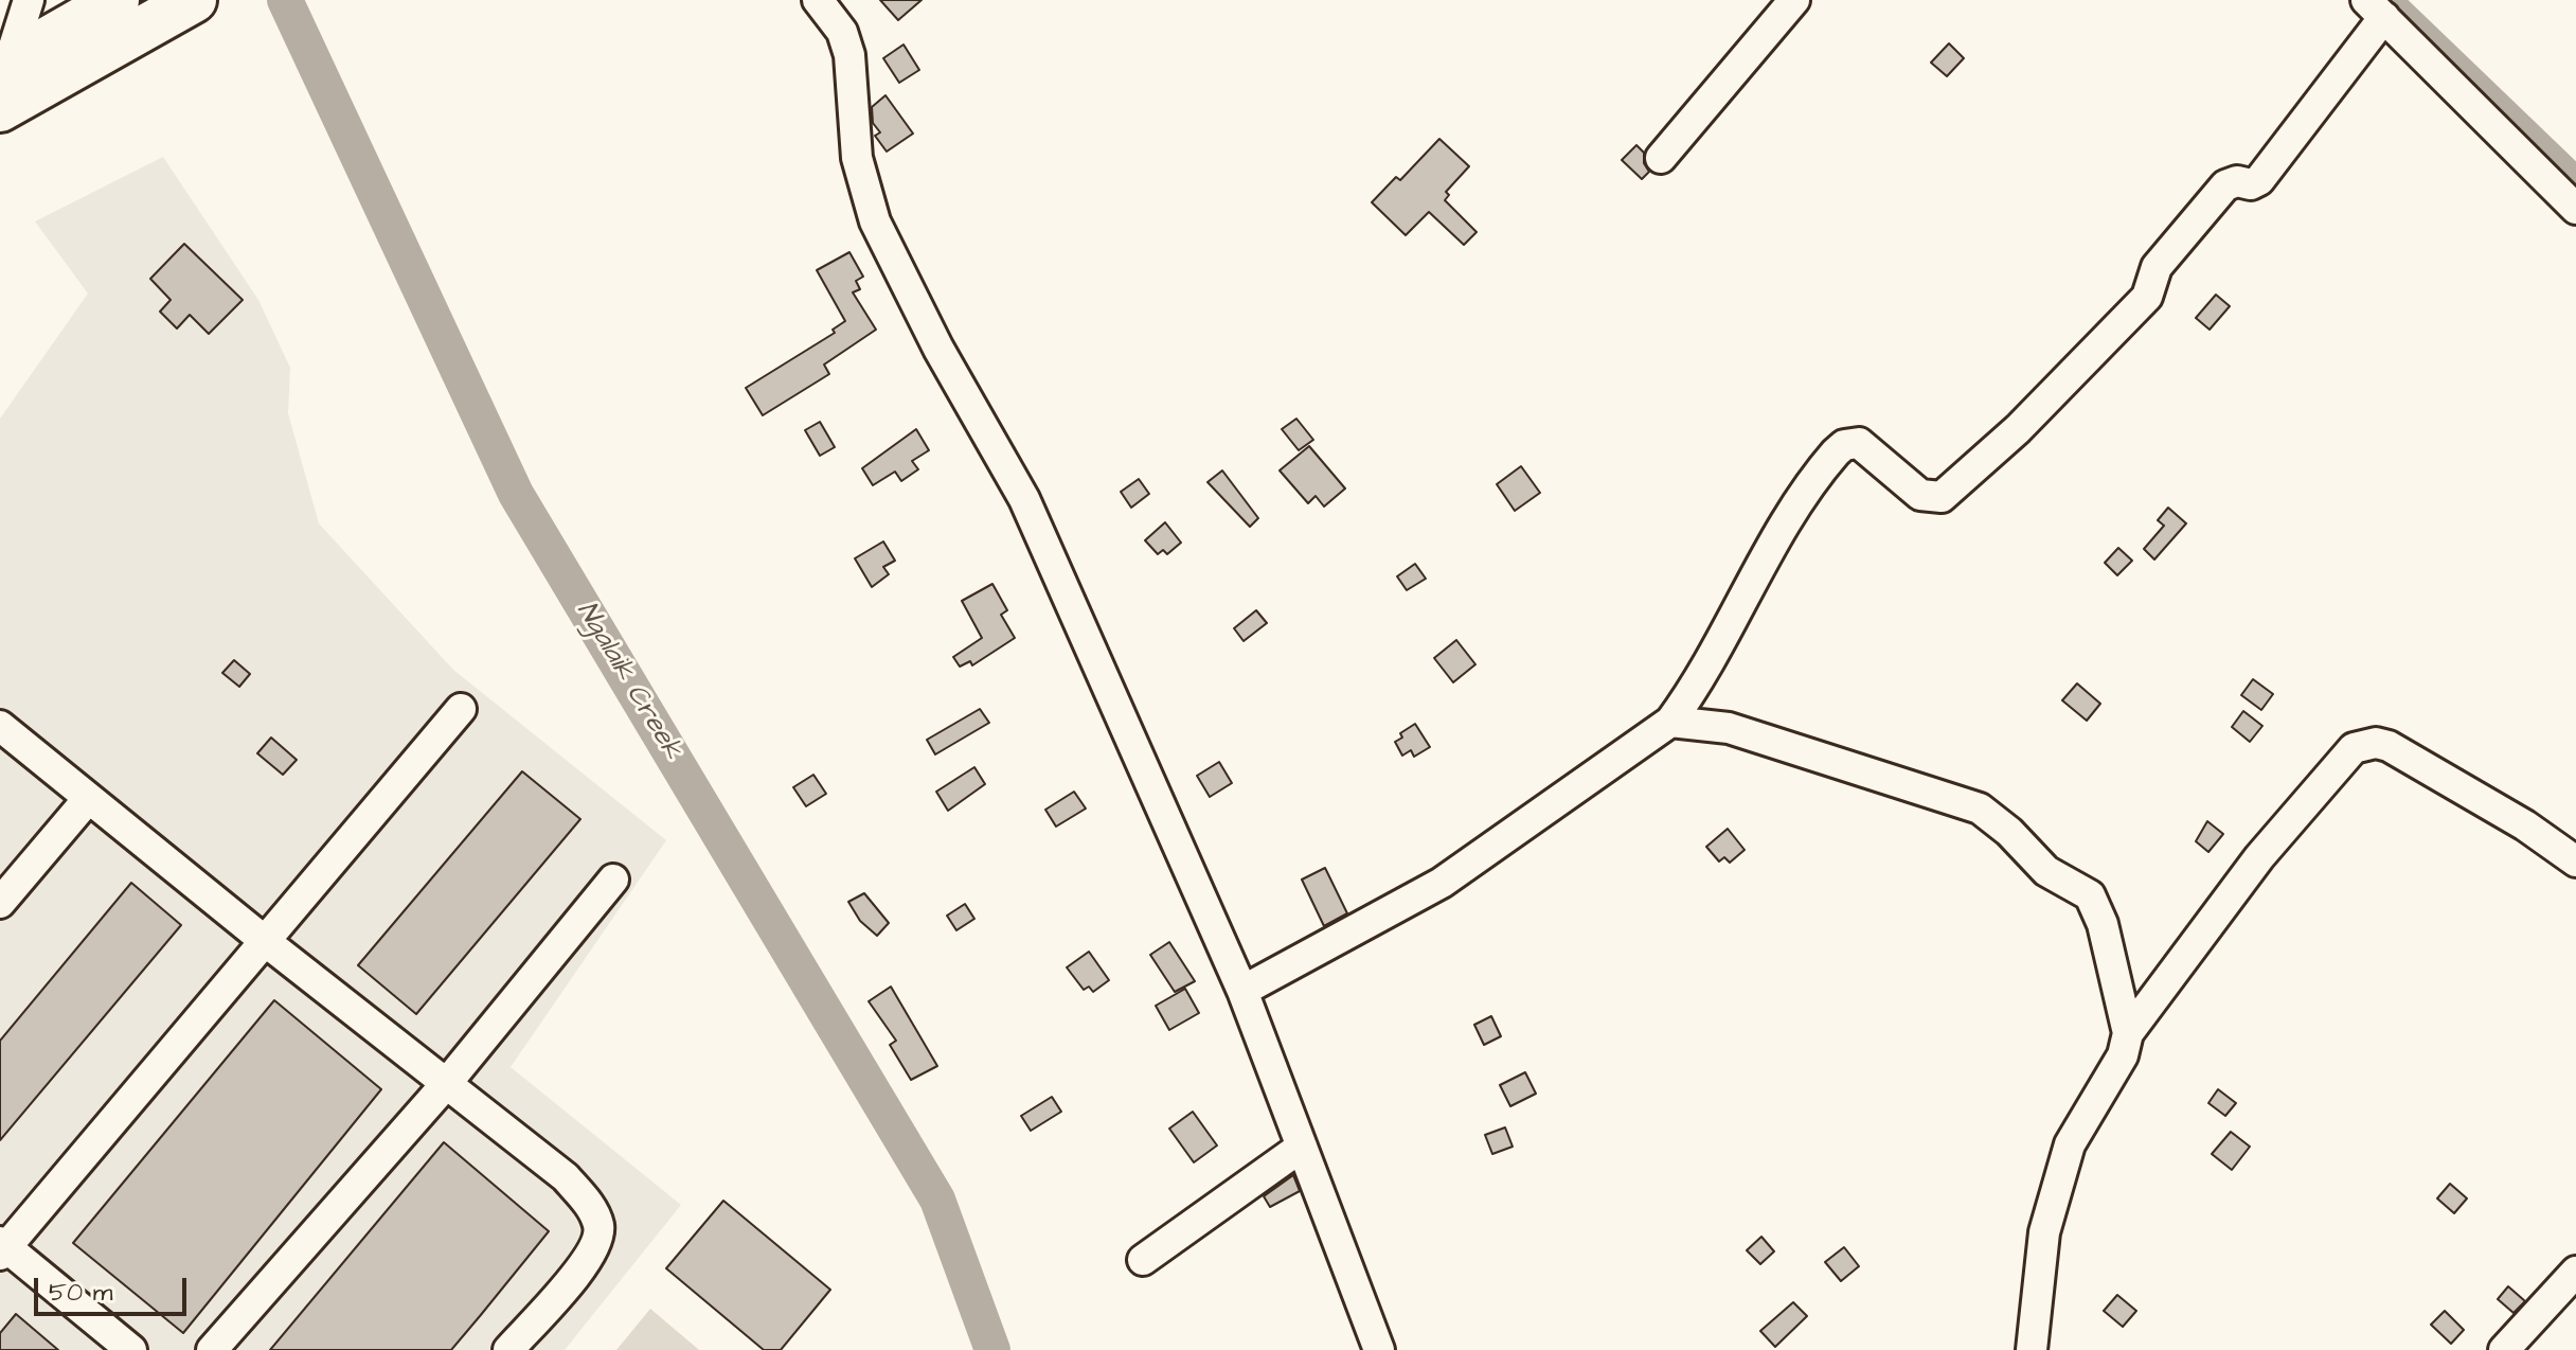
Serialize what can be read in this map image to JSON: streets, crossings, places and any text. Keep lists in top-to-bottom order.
{
  "water": ["Ngalaik Creek"],
  "scale_bar": "50 m"
}
